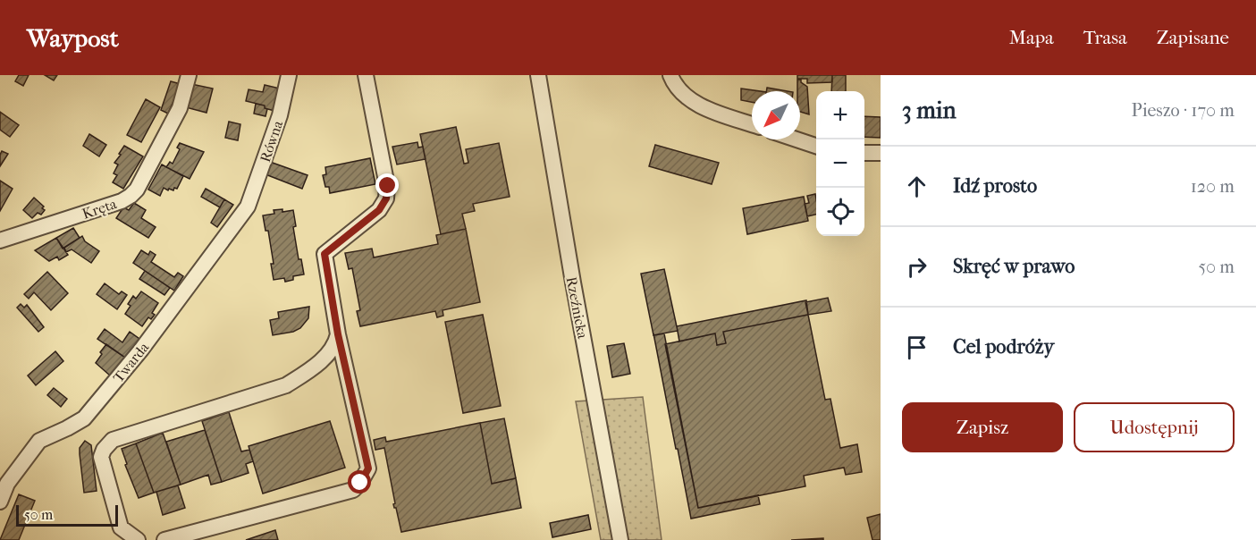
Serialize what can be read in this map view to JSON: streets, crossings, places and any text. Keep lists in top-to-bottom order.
{
  "streets": {
    "street": [
      "Równa",
      "Kręta",
      "Rzeźnicka",
      "Twarda"
    ]
  },
  "crossings": [
    ["Równa", "Twarda"]
  ],
  "scale_bar": "50 m",
  "north": "bottom left",
  "page": {
    "header": "Waypost",
    "nav": ["Mapa", "Trasa", "Zapisane"],
    "heading": ["3 min", "Pieszo · 170 m"],
    "map_buttons": ["+", "−"],
    "list": [
      ["Idź prosto", "120 m"],
      ["Skręć w prawo", "50 m"],
      "Cel podróży"
    ],
    "buttons": ["Zapisz", "Udostępnij"],
    "scale": "50 m"
  }
}
